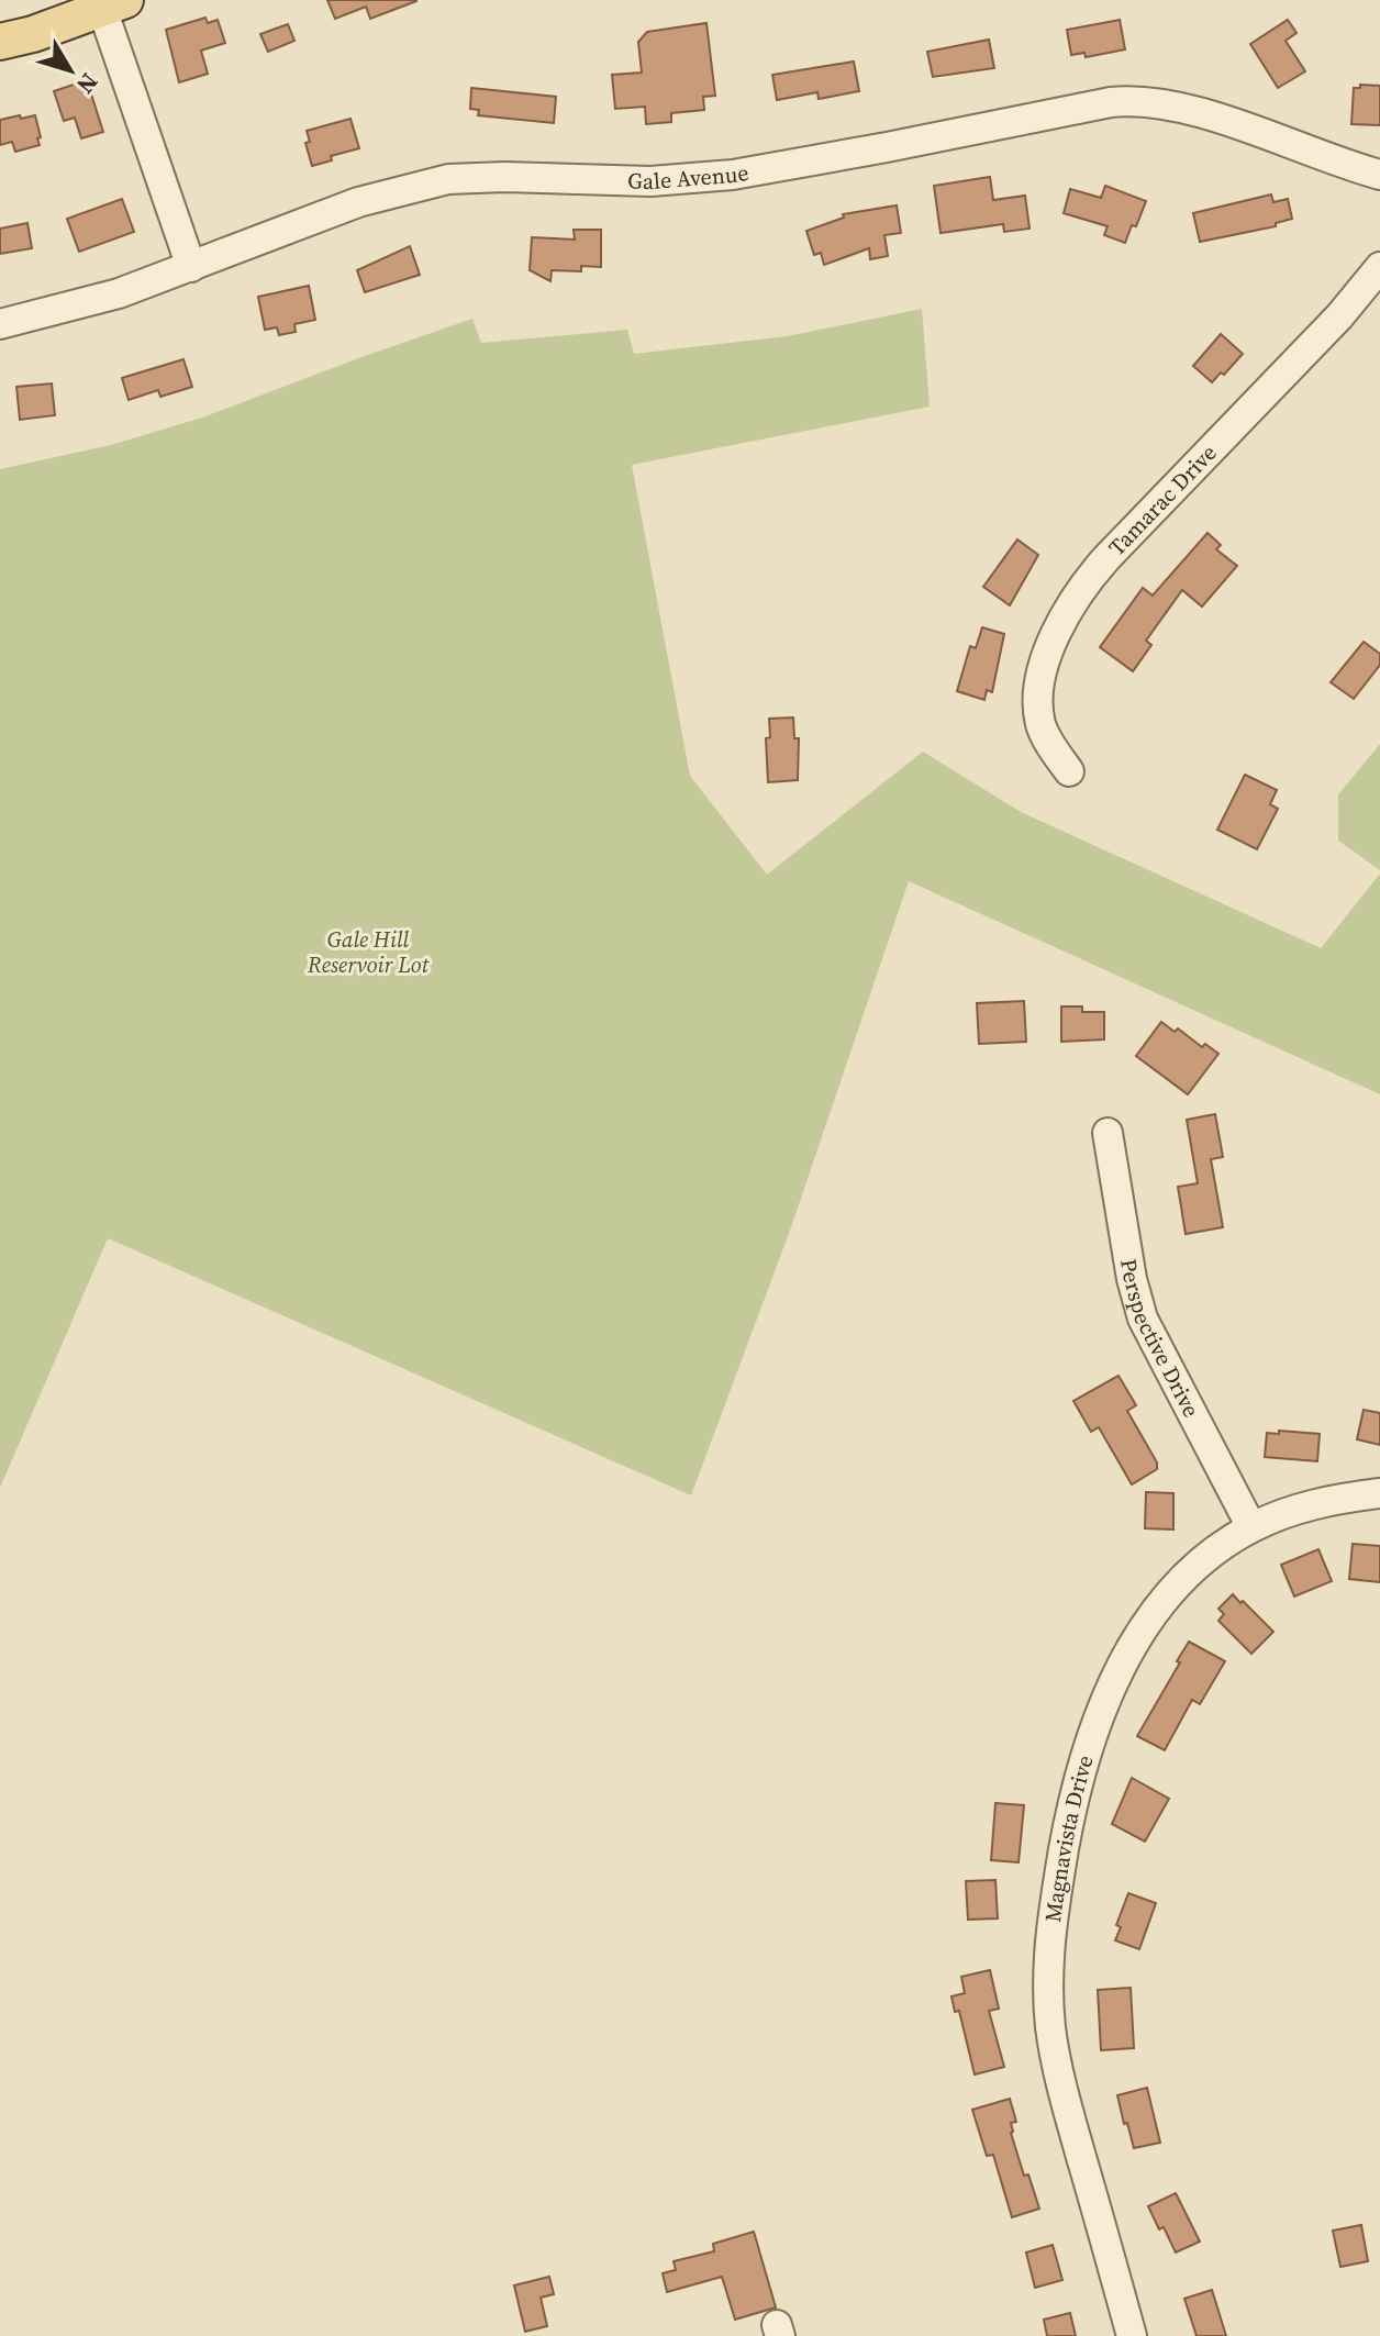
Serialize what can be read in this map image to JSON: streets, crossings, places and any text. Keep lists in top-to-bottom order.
{
  "streets": {
    "street": [
      "Gale Avenue",
      "Tamarac Drive",
      "Perspective Drive",
      "Magnavista Drive"
    ]
  },
  "crossings": [
    ["Perspective Drive", "Magnavista Drive"]
  ],
  "parks": ["Gale Hill Reservoir Lot"],
  "north": "bottom right"
}
